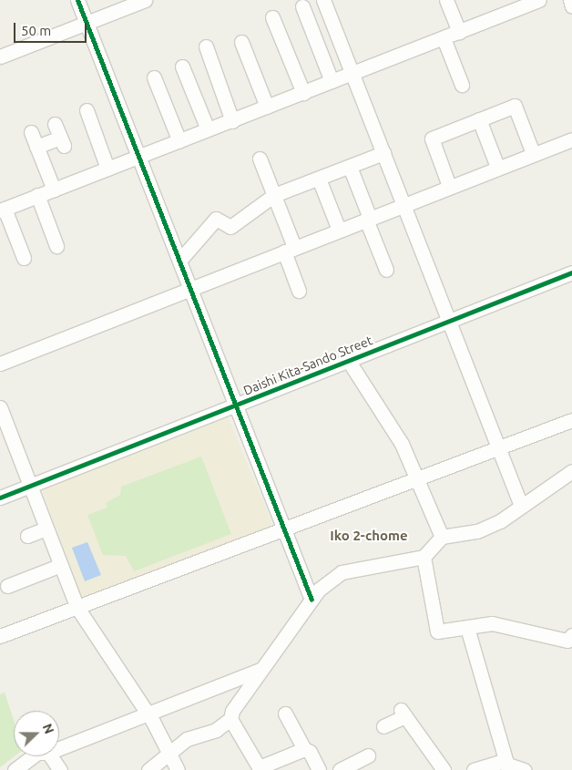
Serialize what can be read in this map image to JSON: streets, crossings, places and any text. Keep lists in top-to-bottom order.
{
  "streets": {
    "street": ["Daishi Kita-Sando Street"]
  },
  "districts": ["Iko 2-chome"],
  "scale_bar": "50 m",
  "north": "right"
}
